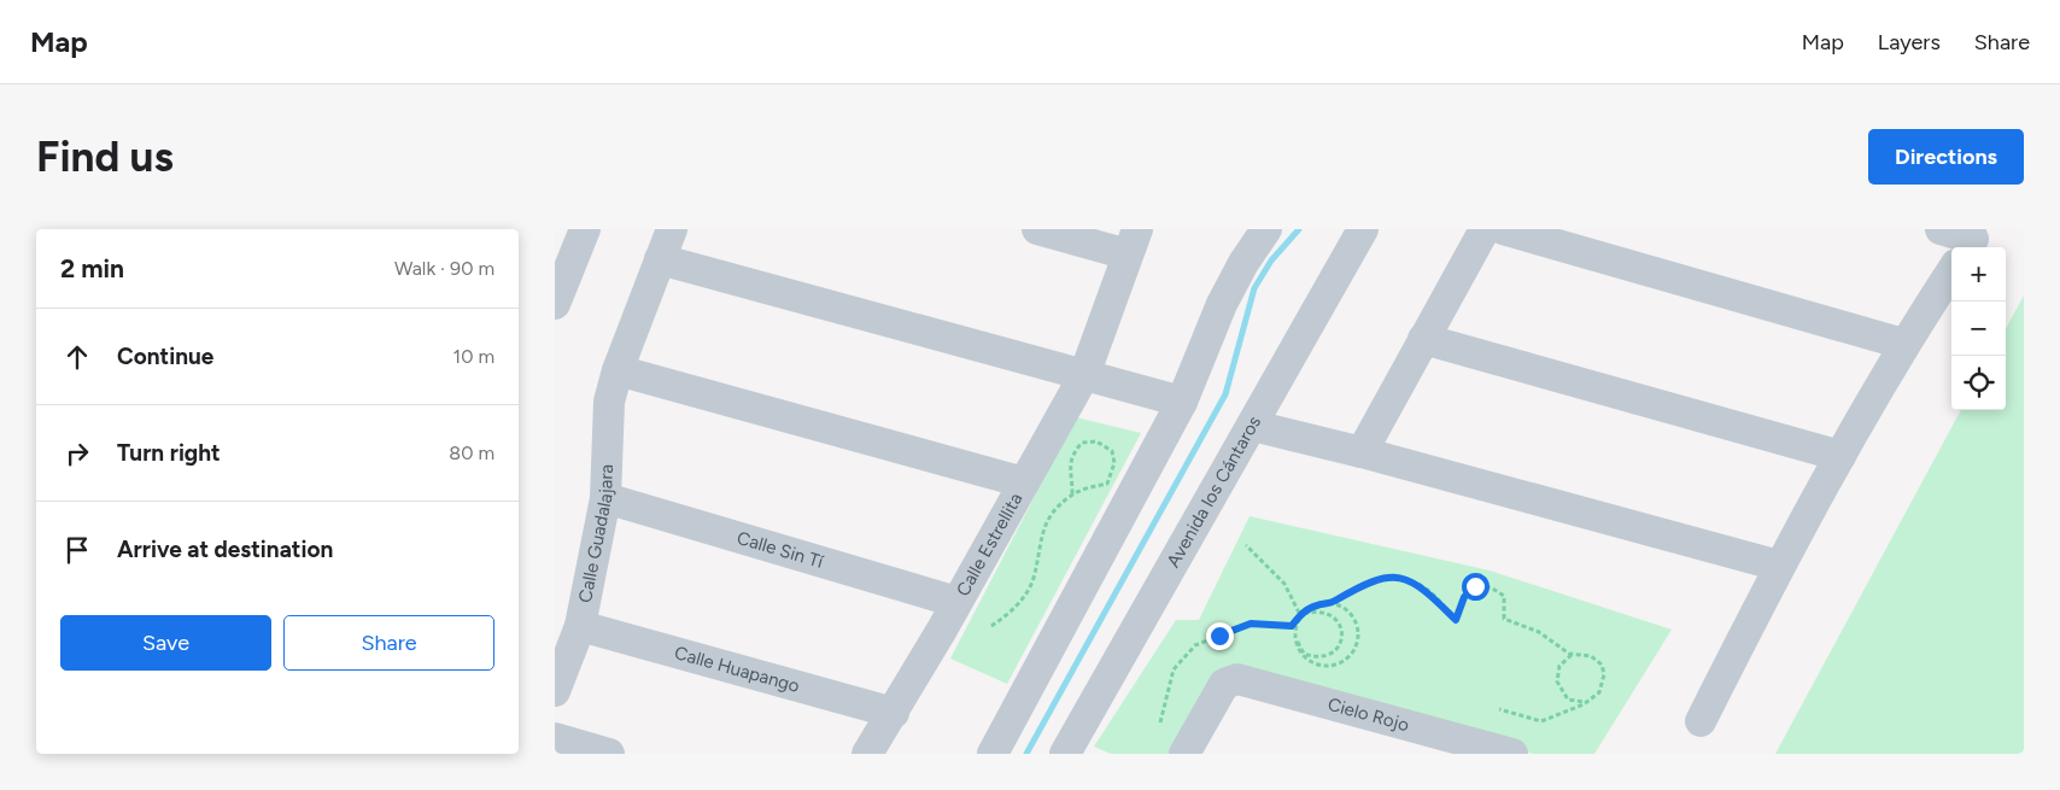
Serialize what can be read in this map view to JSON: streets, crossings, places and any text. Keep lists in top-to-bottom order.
{
  "streets": {
    "street": [
      "Avenida los Cántaros",
      "Calle Guadalajara",
      "Calle Estrellita",
      "Calle Sin Tí",
      "Calle Huapango",
      "Cielo Rojo"
    ]
  },
  "crossings": [
    ["Calle Guadalajara", "Calle Sin Tí"],
    ["Calle Guadalajara", "Calle Huapango"],
    ["Calle Estrellita", "Calle Sin Tí"],
    ["Calle Estrellita", "Calle Huapango"]
  ],
  "page": {
    "header": "Map",
    "nav": ["Map", "Layers", "Share"],
    "buttons": [
      "Directions",
      ["Save", "Share"]
    ],
    "title": "Find us",
    "heading": ["2 min", "Walk · 90 m"],
    "map_buttons": ["+", "−"],
    "list": [
      ["Continue", "10 m"],
      ["Turn right", "80 m"],
      "Arrive at destination"
    ]
  }
}
